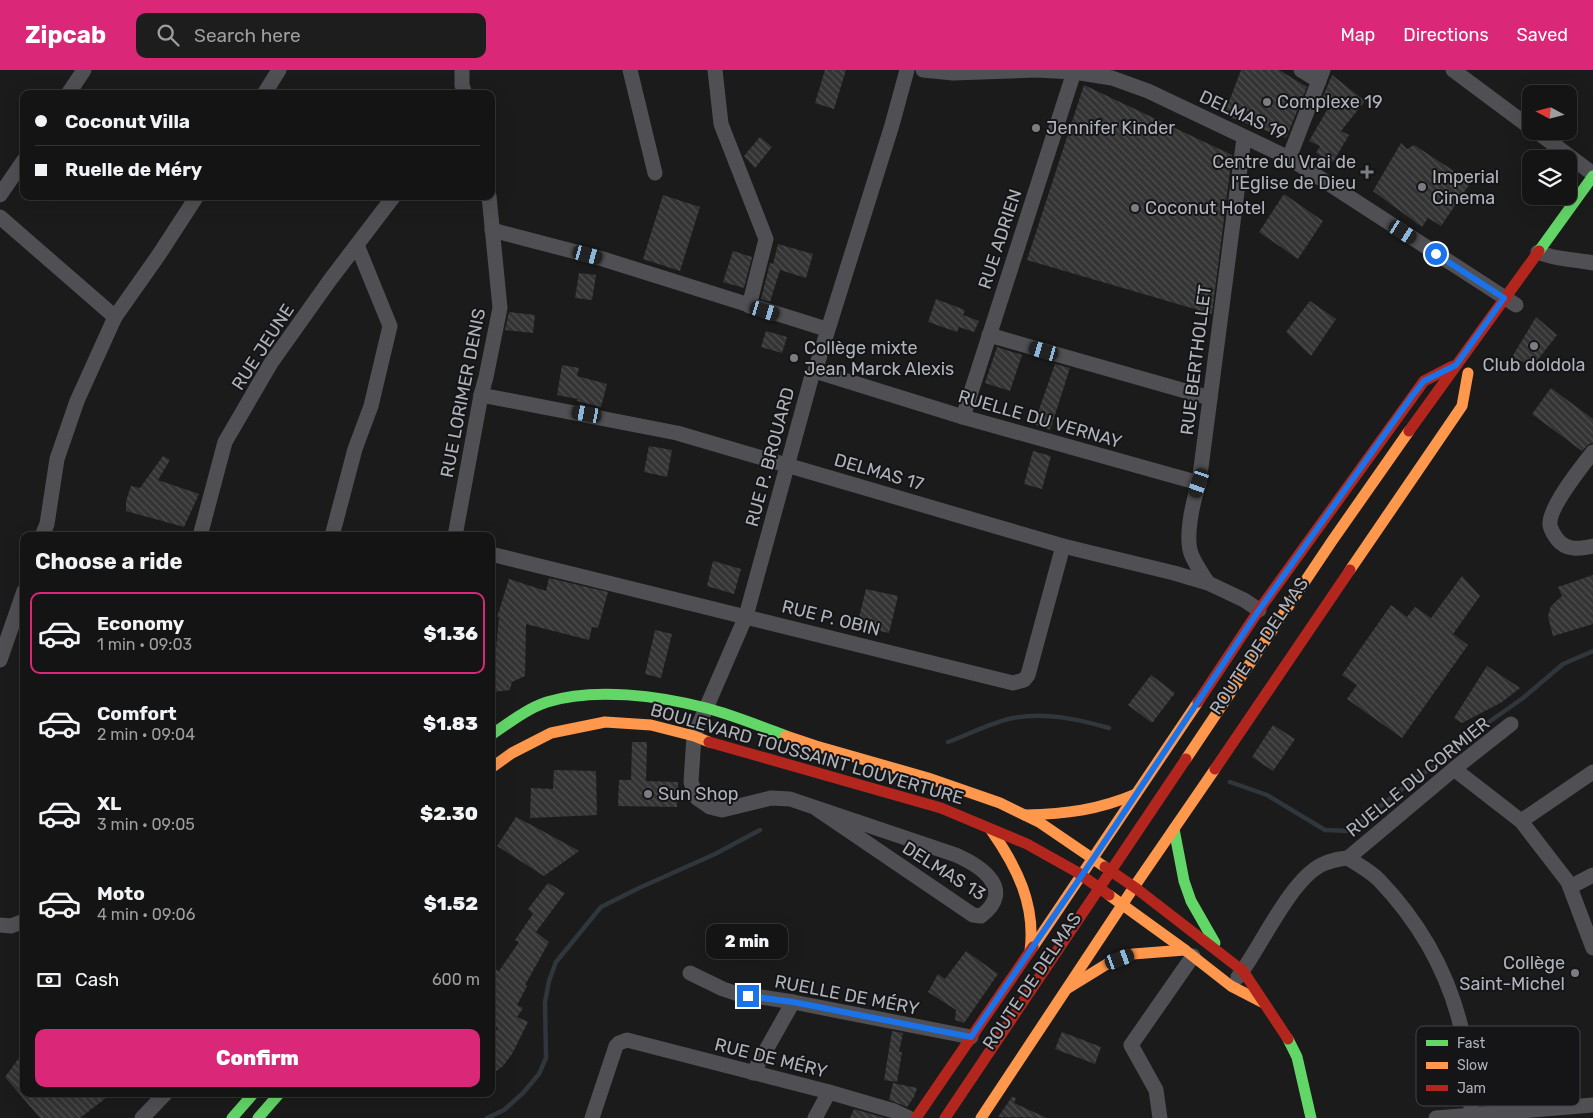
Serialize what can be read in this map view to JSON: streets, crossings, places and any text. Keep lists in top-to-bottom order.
{
  "streets": {
    "main road": ["ROUTE DE DELMAS", "BOULEVARD TOUSSAINT LOUVERTURE"],
    "street": [
      "DELMAS 19",
      "RUE ADRIEN",
      "RUE JEUNE",
      "RUE BERTHOLLET",
      "RUE LORIMER DENIS",
      "RUELLE DU VERNAY",
      "RUE P. BROUARD",
      "DELMAS 17",
      "RUE P. OBIN",
      "RUELLE DU CORMIER",
      "DELMAS 13",
      "RUELLE DE MÉRY",
      "RUE DE MÉRY"
    ]
  },
  "crossings": [
    ["DELMAS 19", "RUE ADRIEN"],
    ["DELMAS 19", "RUE BERTHOLLET"],
    ["DELMAS 19", "ROUTE DE DELMAS"],
    ["RUE ADRIEN", "RUELLE DU VERNAY"],
    ["RUE BERTHOLLET", "RUELLE DU VERNAY"],
    ["RUE BERTHOLLET", "DELMAS 17"],
    ["RUE LORIMER DENIS", "DELMAS 17"],
    ["RUELLE DU VERNAY", "RUE P. BROUARD"],
    ["RUE P. BROUARD", "DELMAS 17"],
    ["RUE P. BROUARD", "RUE P. OBIN"],
    ["RUE P. BROUARD", "BOULEVARD TOUSSAINT LOUVERTURE"],
    ["RUE P. BROUARD", "DELMAS 13"],
    ["DELMAS 17", "RUE P. OBIN"],
    ["BOULEVARD TOUSSAINT LOUVERTURE", "DELMAS 13"]
  ],
  "places": {
    "other": [
      "Complexe 19",
      "Jennifer Kinder",
      "Imperial Cinema",
      "Coconut Hotel",
      "Club doldola",
      "Collège mixte Jean Marck Alexis",
      "Sun Shop",
      "Collège Saint-Michel"
    ],
    "health": ["Centre du Vrai de l'Eglise de Dieu"]
  },
  "legend": ["Fast", "Slow", "Jam"],
  "north": "left",
  "page": {
    "header": "Zipcab",
    "search": "Search here",
    "nav": ["Map", "Directions", "Saved"],
    "banner": ["Coconut Villa", "Ruelle de Méry"],
    "heading": "Choose a ride",
    "list": [
      {
        "name": "Economy",
        "note": "1 min · 09:03",
        "value": "$1.36"
      },
      {
        "name": "Comfort",
        "note": "2 min · 09:04",
        "value": "$1.83"
      },
      {
        "name": "XL",
        "note": "3 min · 09:05",
        "value": "$2.30"
      },
      {
        "name": "Moto",
        "note": "4 min · 09:06",
        "value": "$1.52"
      }
    ],
    "bubble": "2 min",
    "pay": ["Cash", "600 m"],
    "buttons": "Confirm"
  }
}
